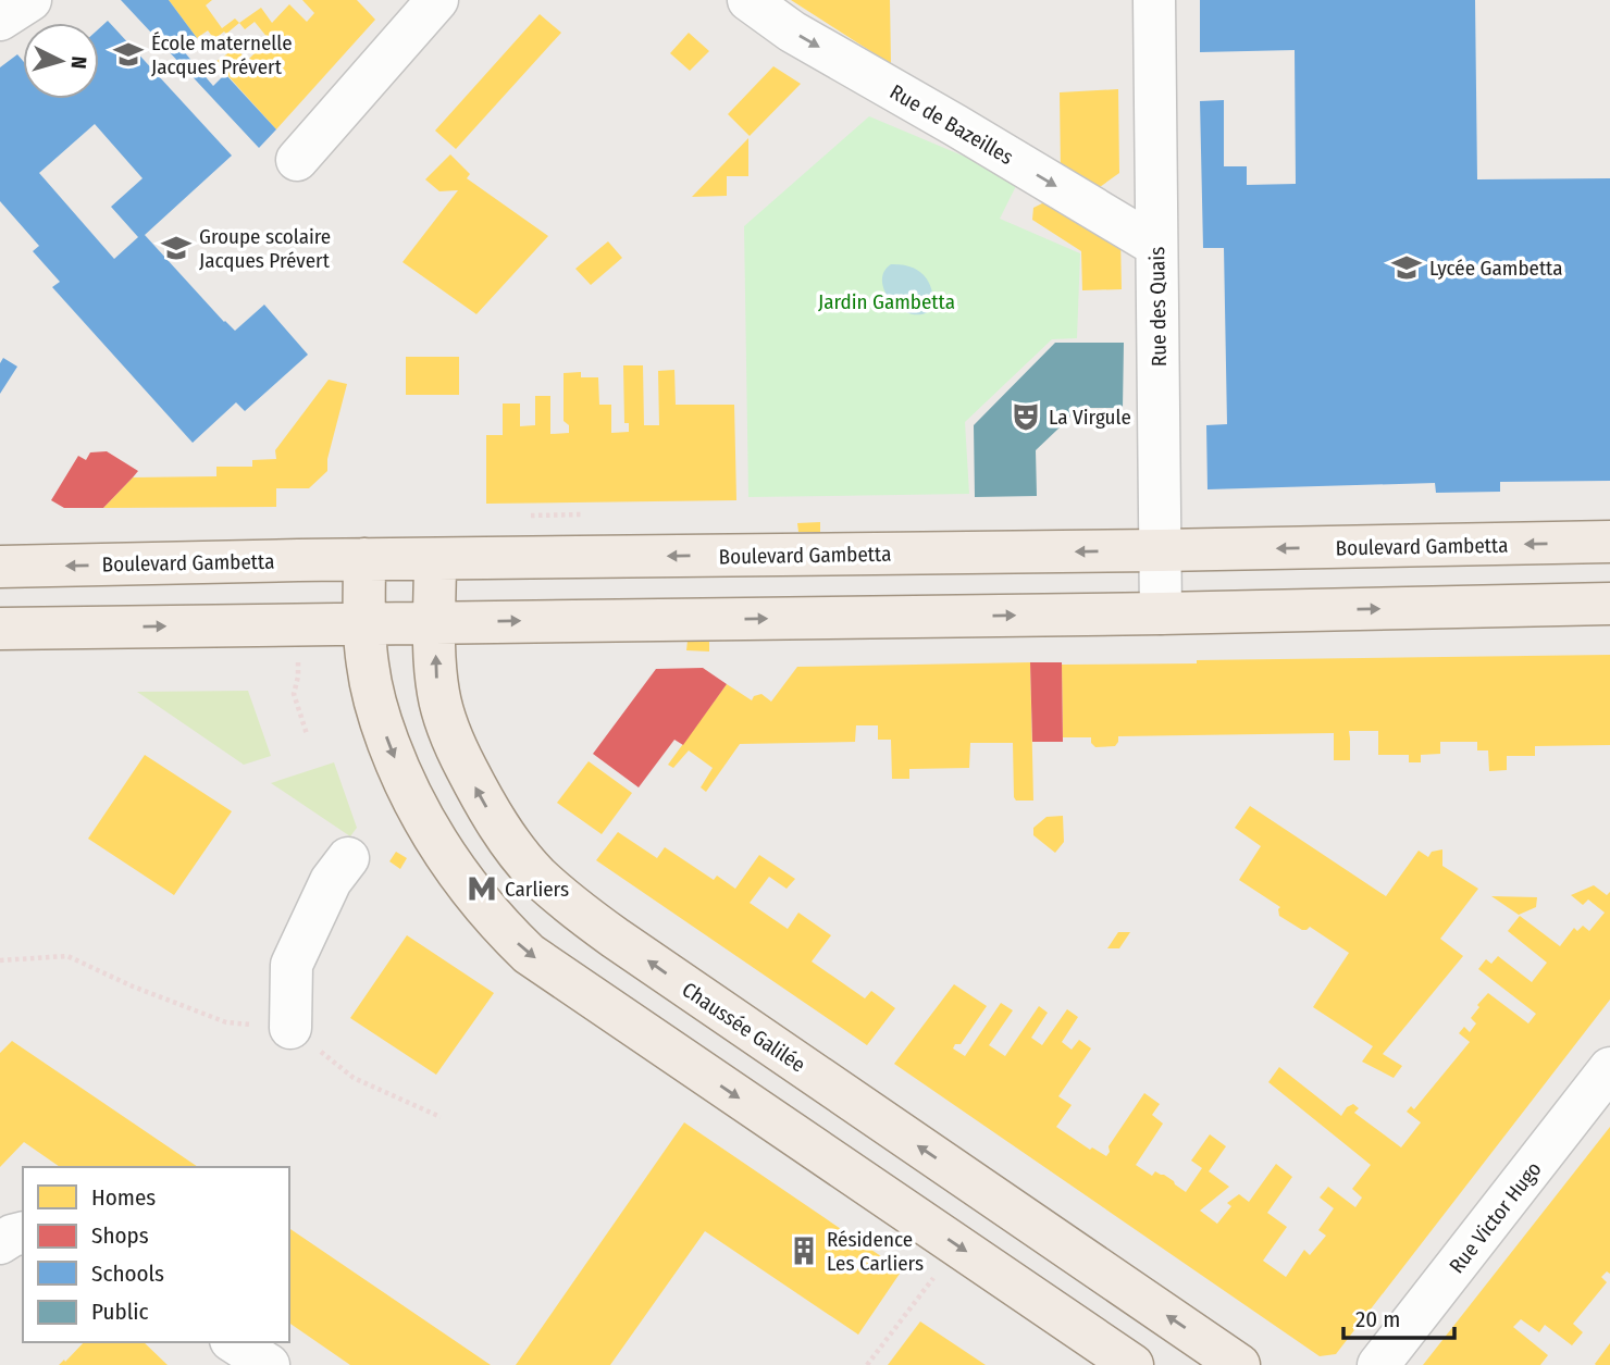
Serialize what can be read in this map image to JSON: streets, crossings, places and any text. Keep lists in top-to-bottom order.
{
  "streets": {
    "main road": ["Boulevard Gambetta", "Chaussée Galilée"],
    "street": ["Rue de Bazeilles", "Rue des Quais", "Rue Victor Hugo"]
  },
  "crossings": [
    ["Rue de Bazeilles", "Rue des Quais"],
    ["Rue des Quais", "Boulevard Gambetta"],
    ["Boulevard Gambetta", "Chaussée Galilée"]
  ],
  "one_way": ["Rue de Bazeilles"],
  "parks": ["Jardin Gambetta"],
  "places": {
    "school or university": ["École maternelle Jacques Prévert", "Groupe scolaire Jacques Prévert", "Lycée Gambetta"],
    "theatre": ["La Virgule"],
    "metro station": ["Carliers"],
    "building": ["Résidence Les Carliers"]
  },
  "legend": [
    "Homes",
    "Shops",
    "Schools",
    "Public"
  ],
  "scale_bar": "20 m",
  "north": "right"
}
